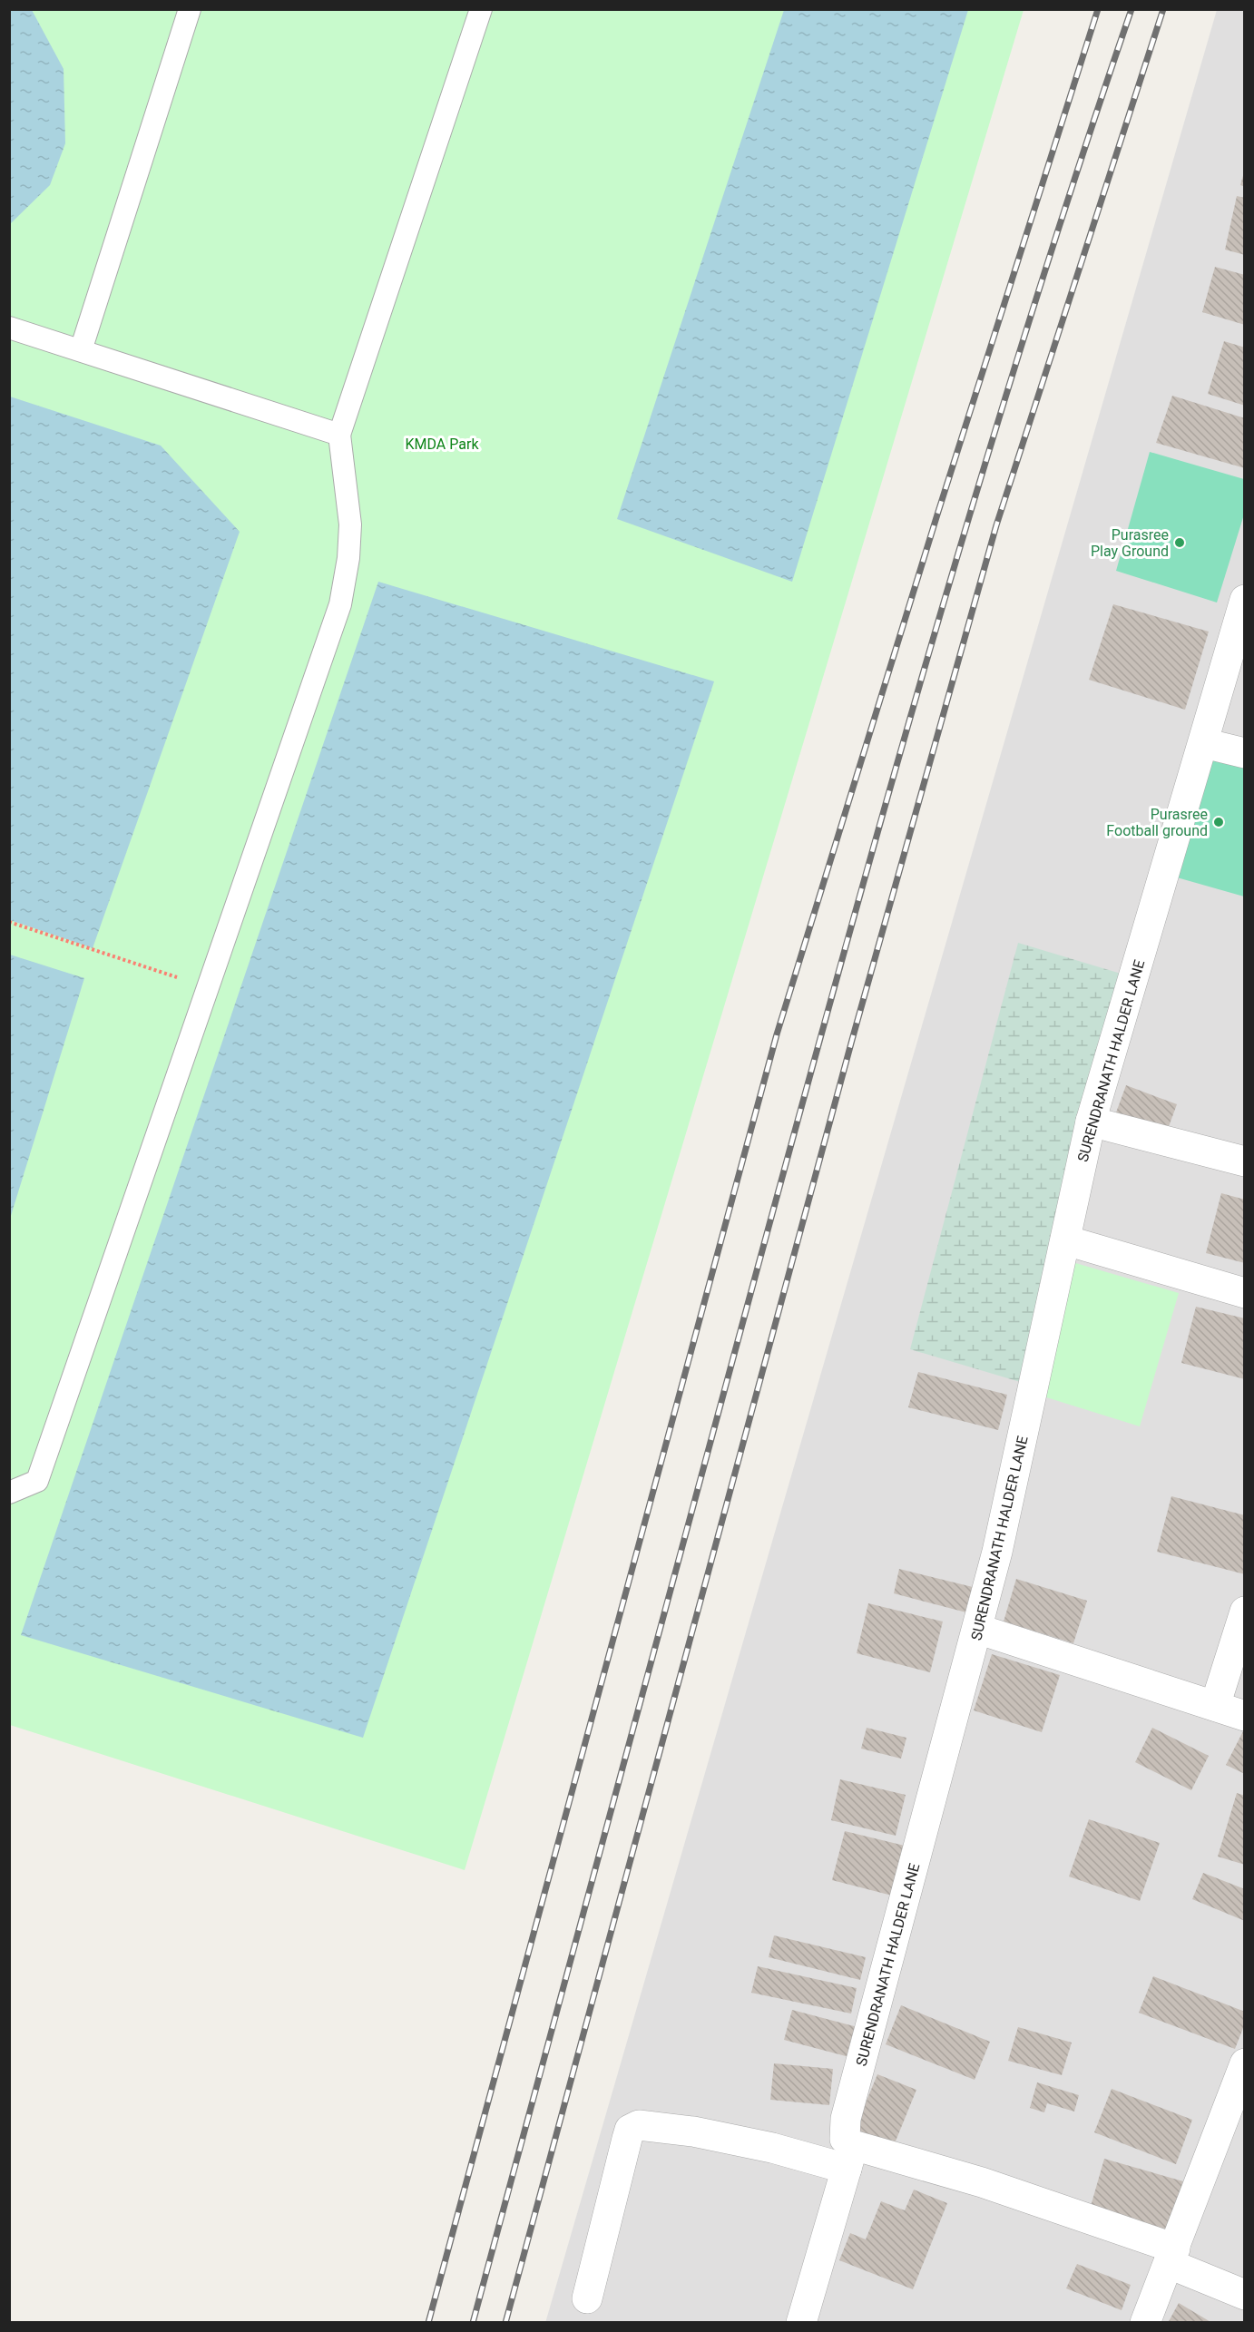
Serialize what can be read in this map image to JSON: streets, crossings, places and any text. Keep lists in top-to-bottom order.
{
  "streets": {
    "street": ["SURENDRANATH HALDER LANE"]
  },
  "parks": ["KMDA Park"],
  "places": ["Purasree Play Ground", "Purasree Football ground"]
}
